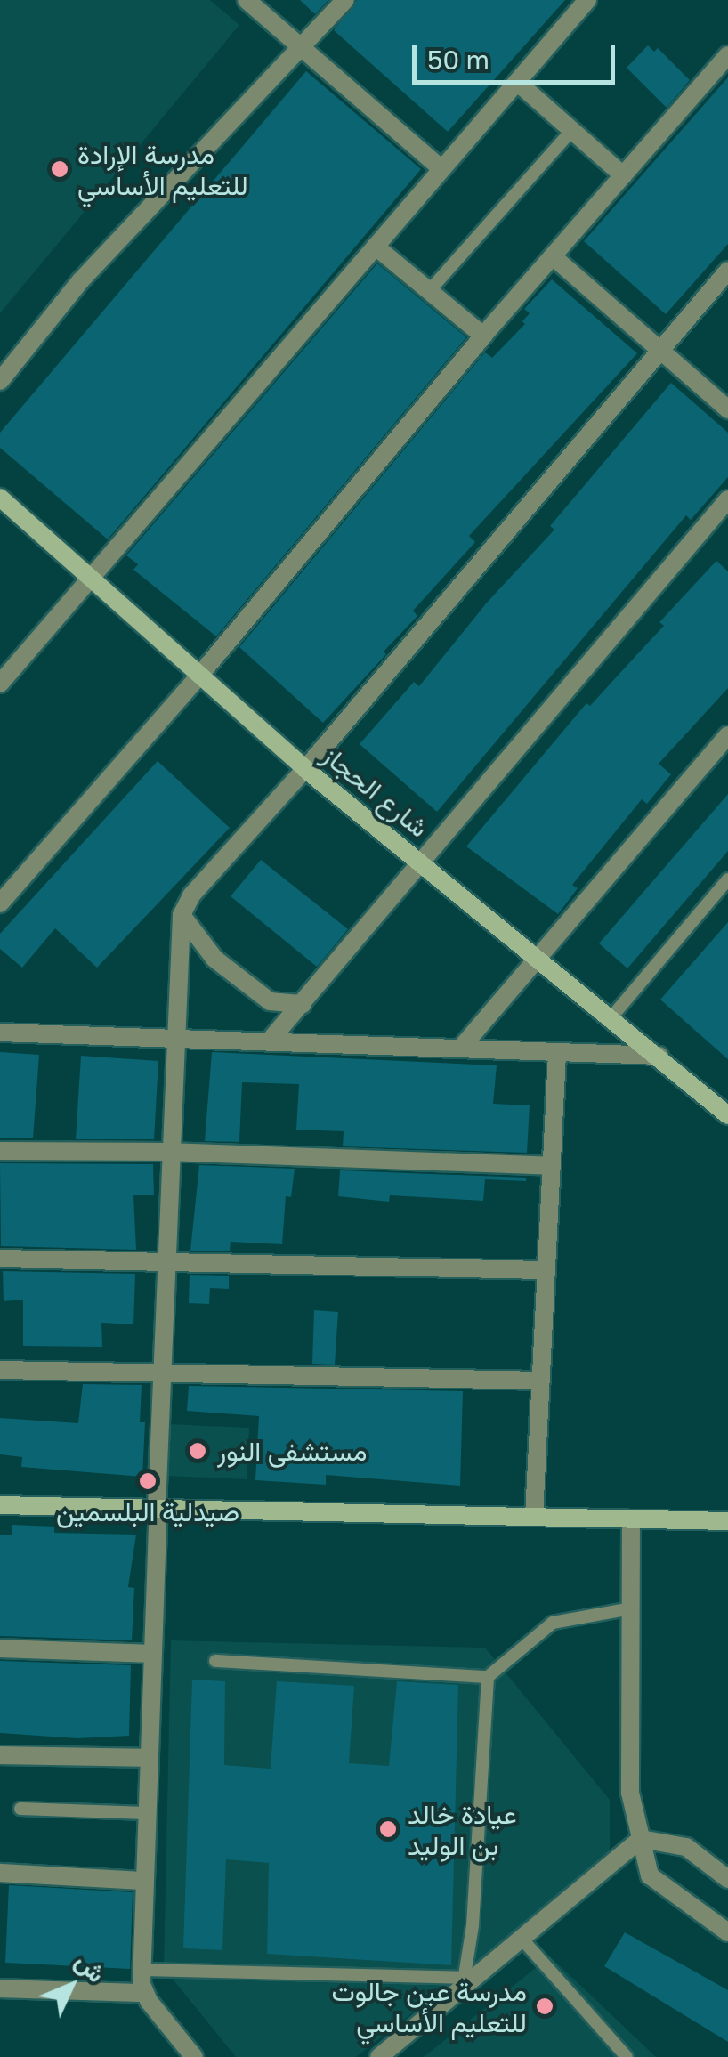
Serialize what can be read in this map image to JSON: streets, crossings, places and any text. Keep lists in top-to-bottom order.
{
  "streets": {
    "main road": ["شارع الحجاز"]
  },
  "places": [
    "مدرسة الإرادة للتعليم الأساسي",
    "مستشفى النور",
    "صيدلية البلسمين",
    "عيادة خالد بن الوليد",
    "مدرسة عين جالوت للتعليم الأساسي"
  ],
  "scale_bar": "50 m",
  "north": "top right"
}
